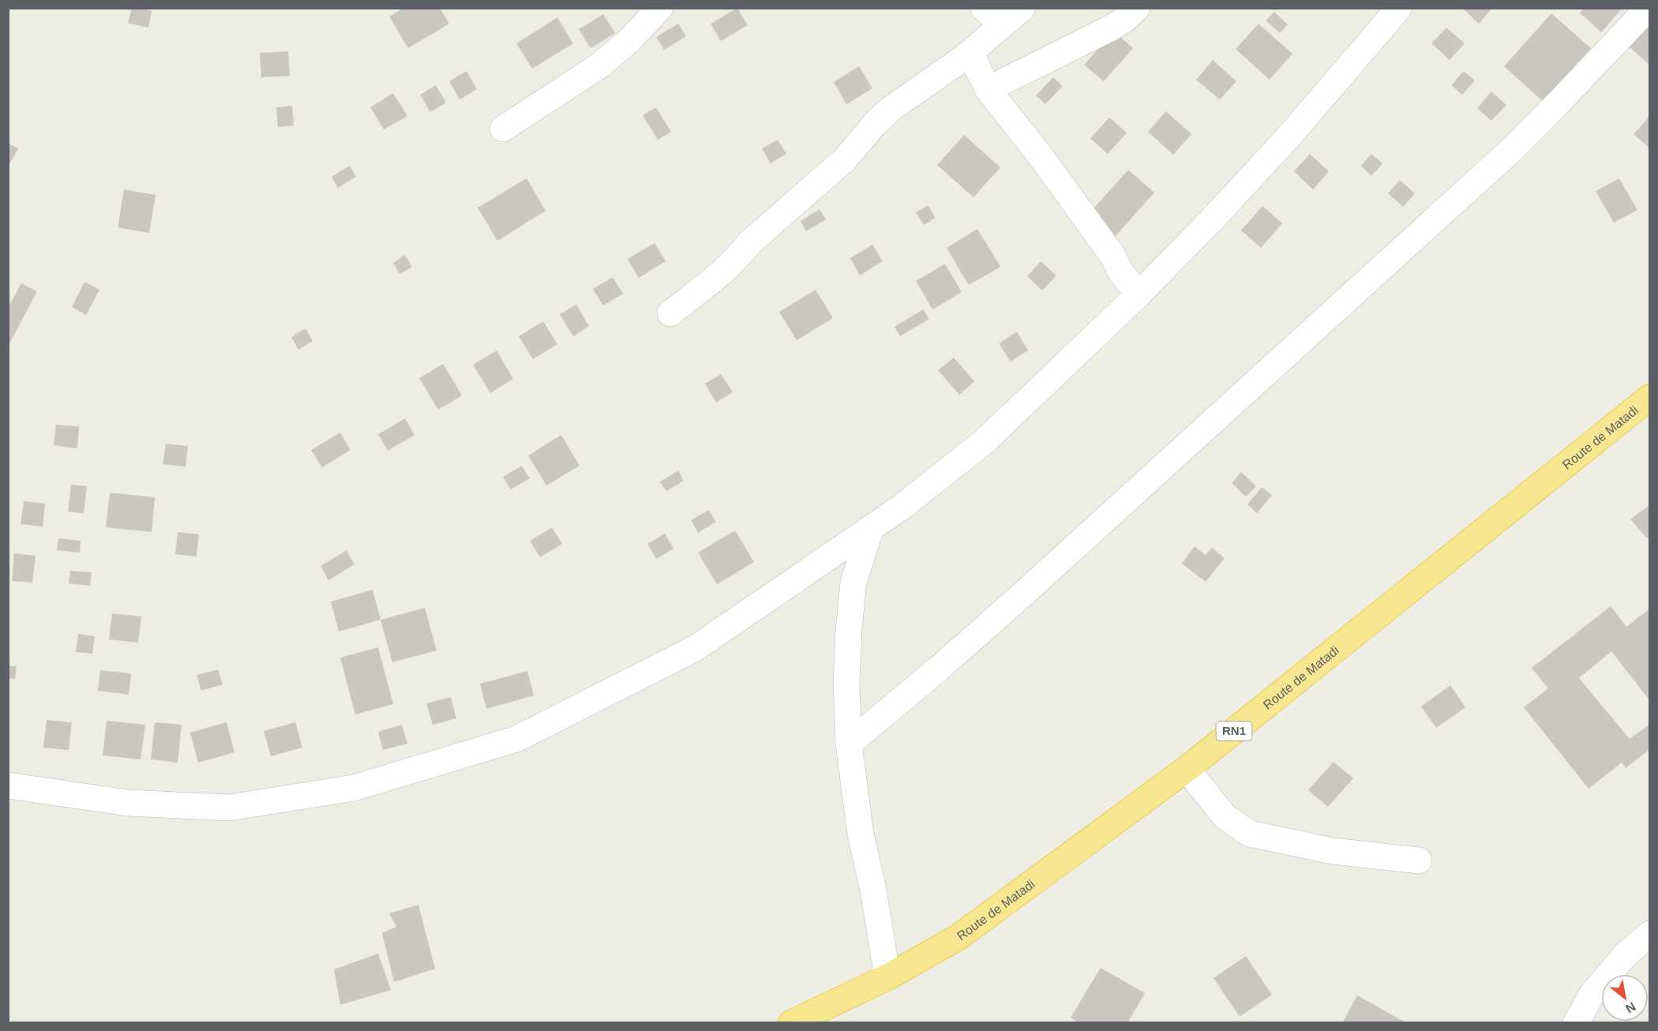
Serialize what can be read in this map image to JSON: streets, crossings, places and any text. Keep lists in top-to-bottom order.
{
  "streets": {
    "highway": ["Route de Matadi", "RN1"]
  },
  "north": "bottom right"
}
